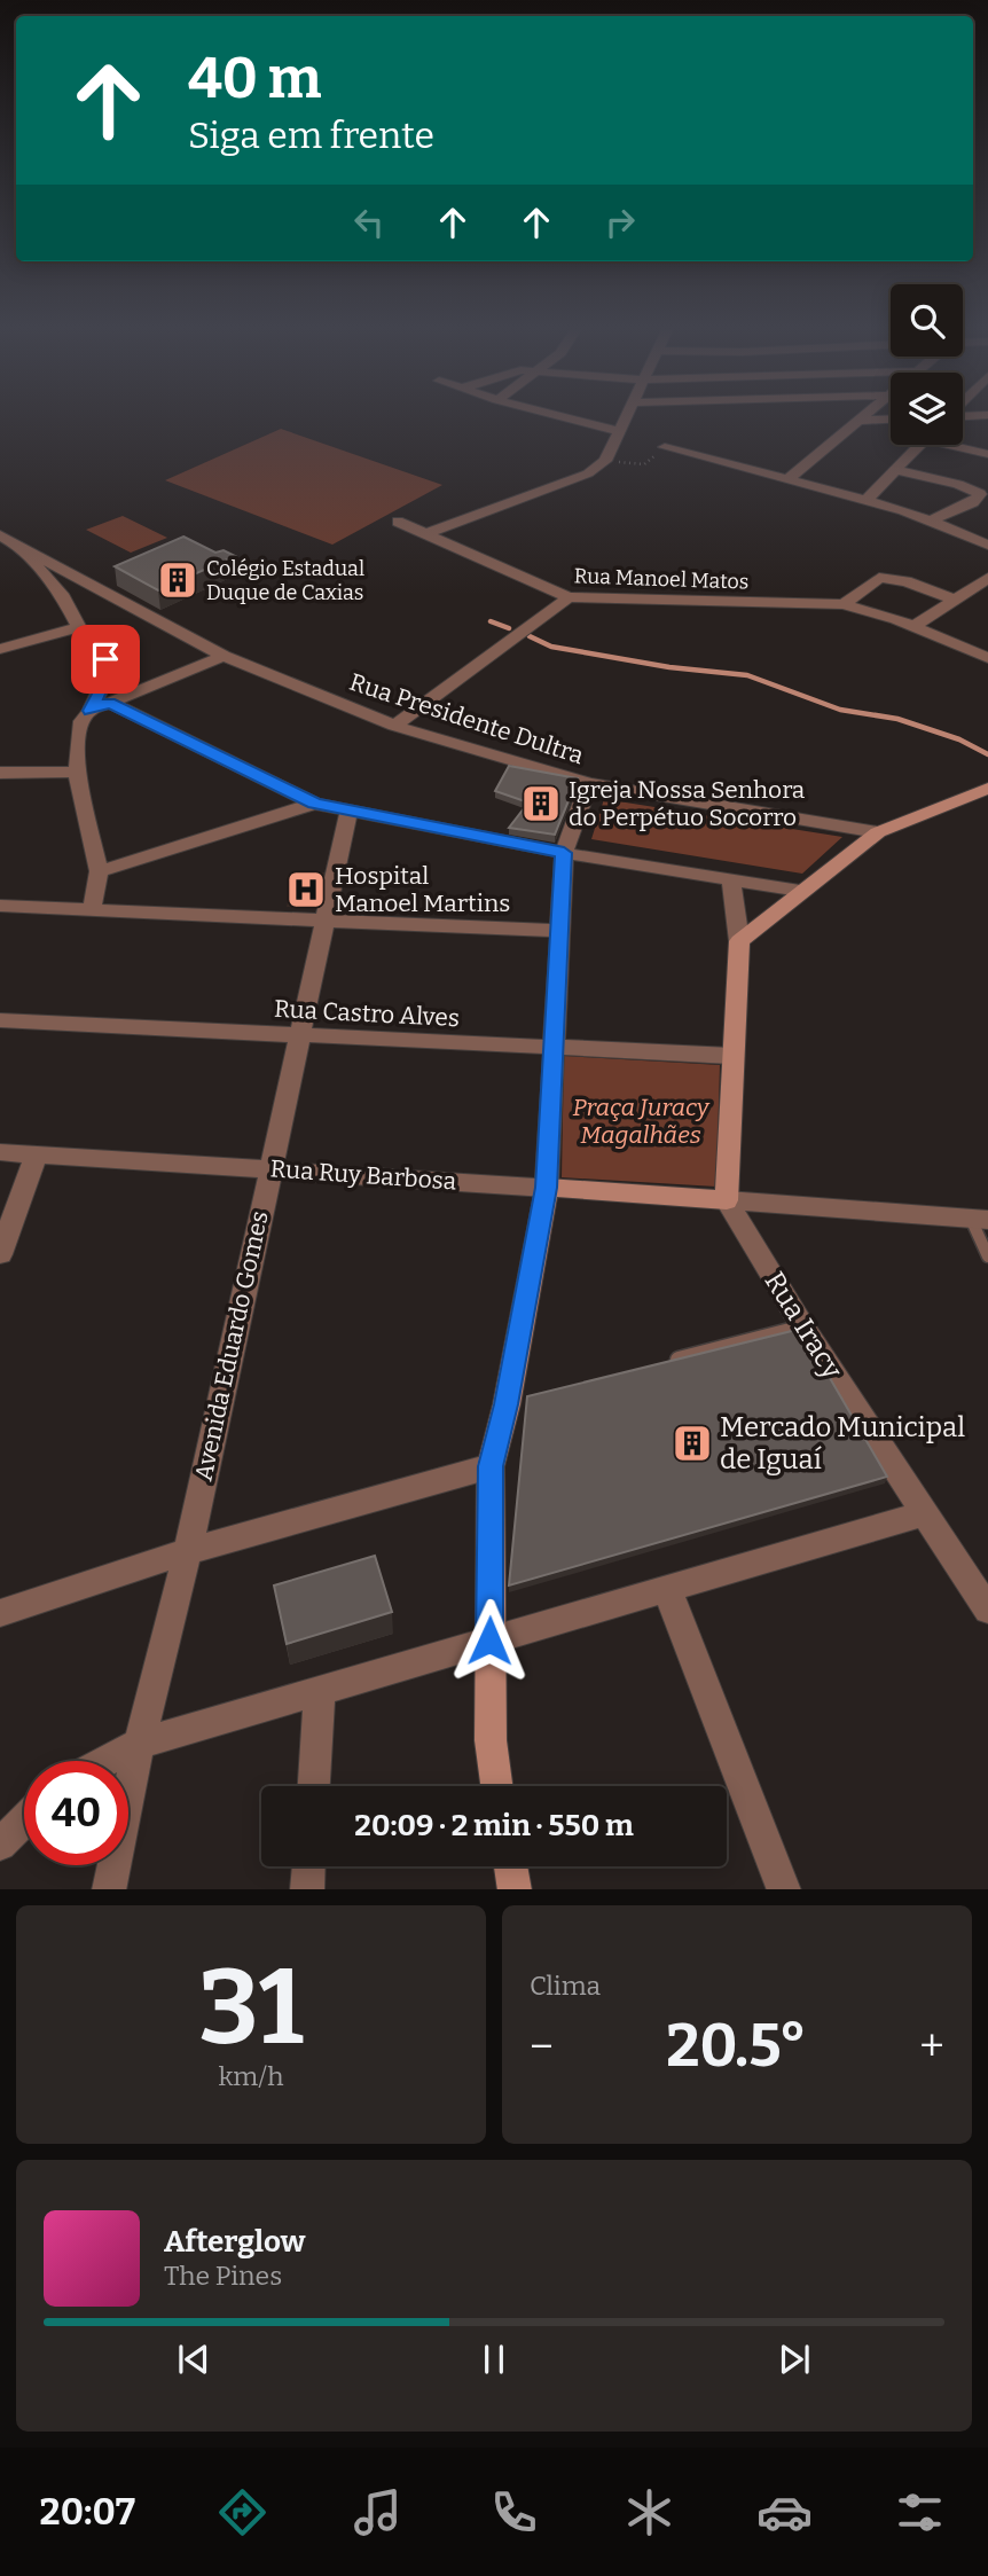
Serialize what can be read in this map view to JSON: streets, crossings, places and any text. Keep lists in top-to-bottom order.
{
  "streets": {
    "street": [
      "Rua Manoel Matos",
      "Rua Presidente Dultra",
      "Rua Castro Alves",
      "Rua Ruy Barbosa",
      "Rua Iracy",
      "Avenida Eduardo Gomes"
    ]
  },
  "crossings": [
    ["Rua Castro Alves", "Avenida Eduardo Gomes"],
    ["Rua Ruy Barbosa", "Rua Iracy"],
    ["Rua Ruy Barbosa", "Avenida Eduardo Gomes"]
  ],
  "parks": ["Praça Juracy Magalhães"],
  "places": {
    "building": ["Colégio Estadual Duque de Caxias", "Igreja Nossa Senhora do Perpétuo Socorro", "Mercado Municipal de Iguaí"],
    "hospital": ["Hospital Manoel Martins"]
  },
  "page": {
    "turn": ["40 m", "Siga em frente"],
    "limit": "40",
    "trip": "20:09 · 2 min · 550 m",
    "tile": [
      ["31", "km/h"],
      "Clima"
    ],
    "heat": ["−", "20.5°", "+"],
    "song": ["Afterglow", "The Pines"],
    "tabs": "20:07"
  }
}
